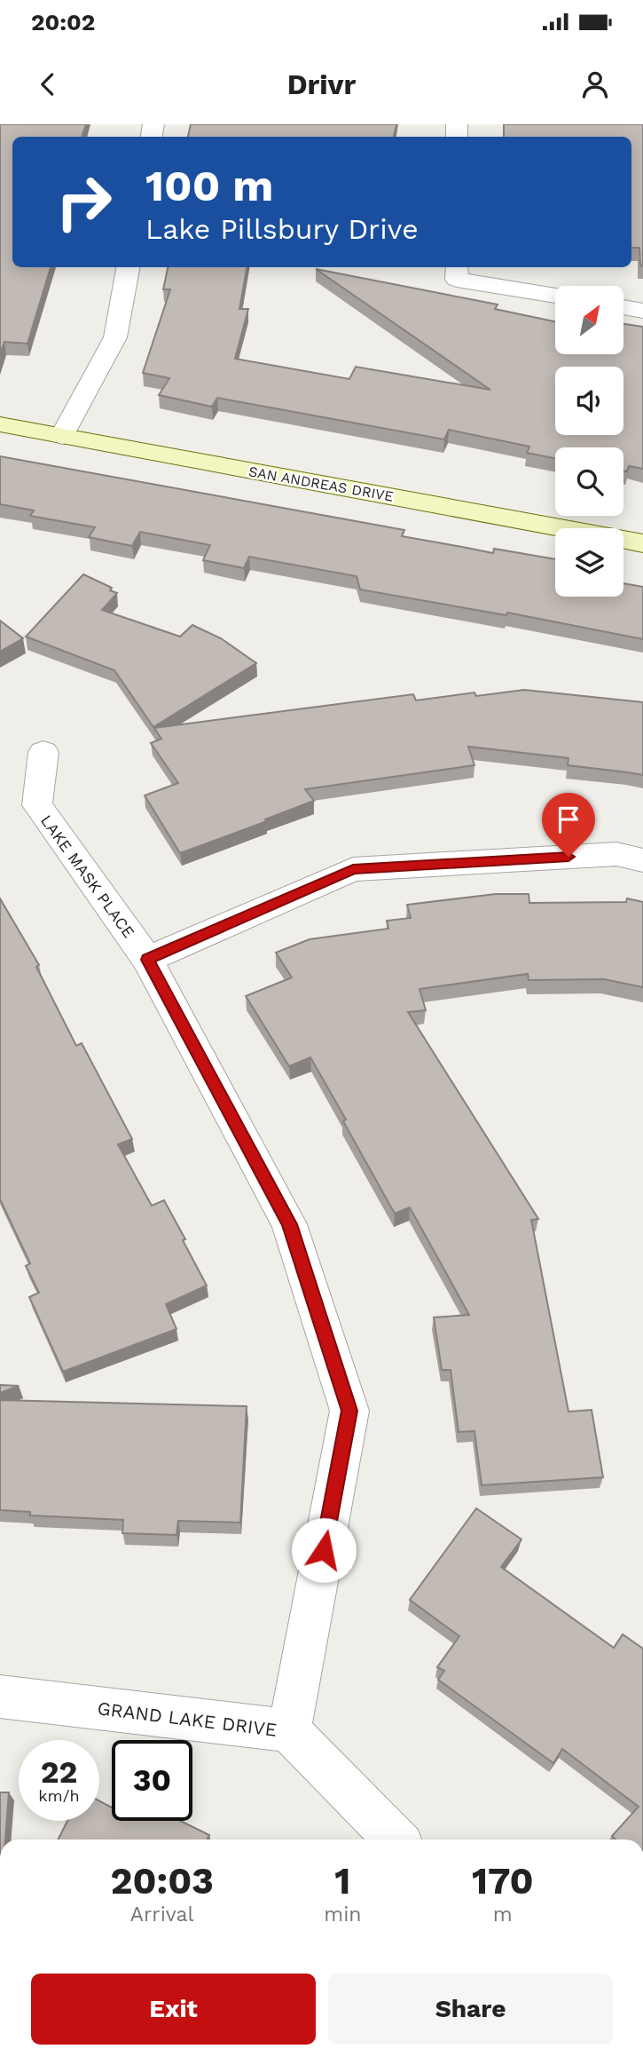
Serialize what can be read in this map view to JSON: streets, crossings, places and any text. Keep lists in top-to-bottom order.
{
  "streets": {
    "street": ["SAN ANDREAS DRIVE", "LAKE MASK PLACE", "GRAND LAKE DRIVE"]
  },
  "crossings": [
    ["LAKE MASK PLACE", "GRAND LAKE DRIVE"]
  ],
  "north": "top right",
  "page": {
    "status": "20:02",
    "header": "Drivr",
    "turn": ["100 m", "Lake Pillsbury Drive"],
    "speed": "22 km/h",
    "limit": "30",
    "eta": [
      "20:03",
      "Arrival",
      "1",
      "min",
      "170",
      "m"
    ],
    "buttons": ["Exit", "Share"]
  }
}
